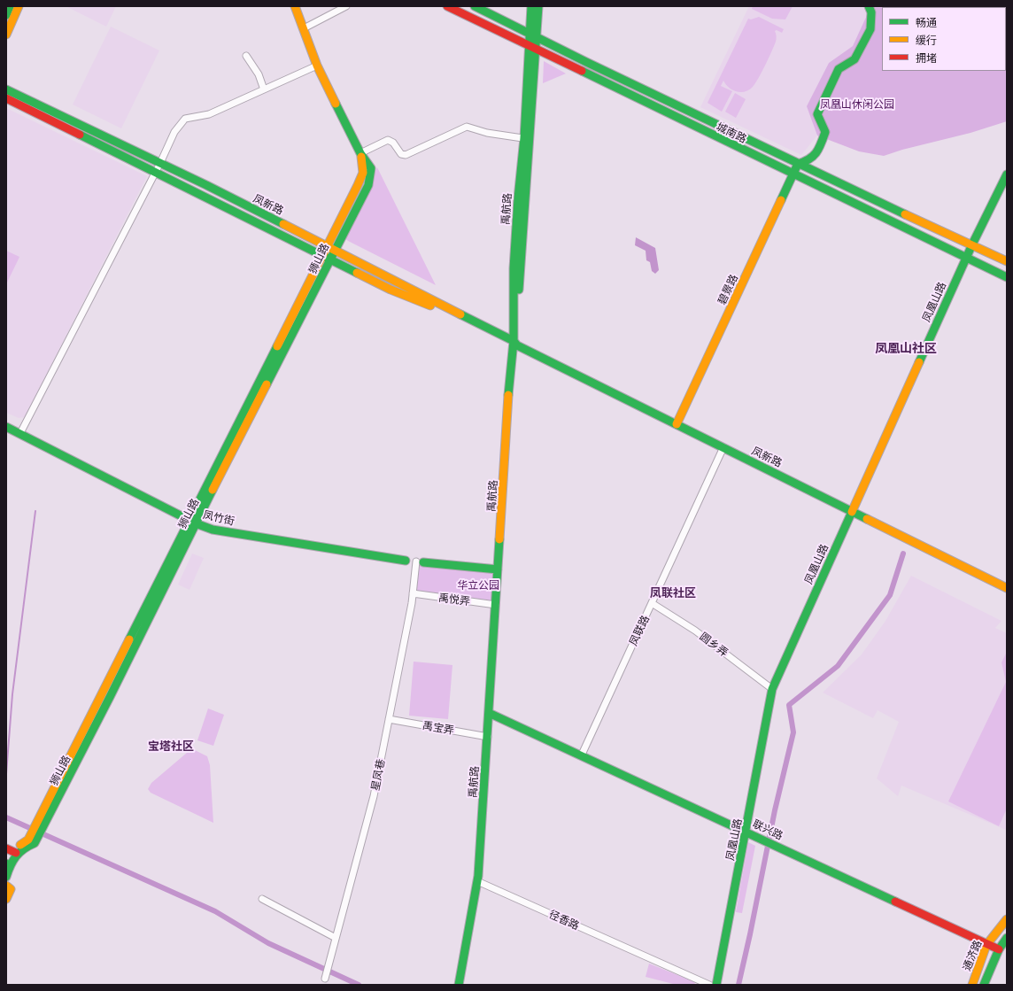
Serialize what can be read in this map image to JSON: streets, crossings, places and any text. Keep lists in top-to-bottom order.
{
  "streets": {
    "main road": [
      "城南路",
      "凤新路",
      "禹航路",
      "狮山路",
      "碧景路",
      "凤凰山路",
      "凤竹街",
      "联兴路",
      "通济路"
    ],
    "street": [
      "禹悦弄",
      "凤联路",
      "圆乡弄",
      "禹宝弄",
      "星凤巷",
      "径香路"
    ]
  },
  "crossings": [
    ["城南路", "禹航路"],
    ["城南路", "碧景路"],
    ["城南路", "凤凰山路"],
    ["凤新路", "禹航路"],
    ["凤新路", "狮山路"],
    ["凤新路", "碧景路"],
    ["凤新路", "凤凰山路"],
    ["凤新路", "凤联路"],
    ["禹航路", "禹悦弄"],
    ["禹航路", "禹宝弄"],
    ["禹航路", "联兴路"],
    ["禹航路", "径香路"],
    ["狮山路", "凤竹街"],
    ["凤凰山路", "圆乡弄"],
    ["凤凰山路", "联兴路"],
    ["禹悦弄", "星凤巷"],
    ["凤联路", "圆乡弄"],
    ["凤联路", "联兴路"],
    ["禹宝弄", "星凤巷"],
    ["联兴路", "通济路"]
  ],
  "districts": ["凤凰山社区", "凤联社区", "宝塔社区"],
  "parks": ["凤凰山休闲公园", "华立公园"],
  "legend": ["畅通", "缓行", "拥堵"]
}
